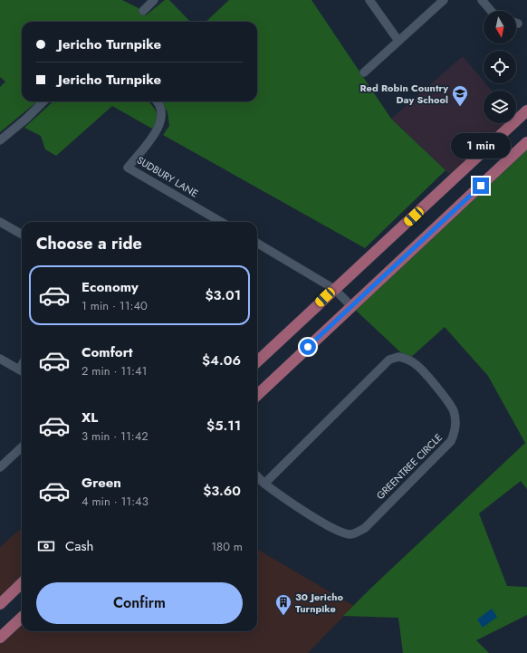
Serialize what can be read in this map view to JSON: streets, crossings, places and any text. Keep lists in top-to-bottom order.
{
  "streets": {
    "street": ["SUDBURY LANE", "GREENTREE CIRCLE"]
  },
  "places": {
    "school or university": ["Red Robin Country Day School"],
    "building": ["30 Jericho Turnpike"]
  },
  "north": "bottom",
  "page": {
    "banner": ["Jericho Turnpike", "Jericho Turnpike"],
    "bubble": "1 min",
    "heading": "Choose a ride",
    "list": [
      {
        "name": "Economy",
        "note": "1 min · 11:40",
        "value": "$3.01"
      },
      {
        "name": "Comfort",
        "note": "2 min · 11:41",
        "value": "$4.06"
      },
      {
        "name": "XL",
        "note": "3 min · 11:42",
        "value": "$5.11"
      },
      {
        "name": "Green",
        "note": "4 min · 11:43",
        "value": "$3.60"
      }
    ],
    "pay": ["Cash", "180 m"],
    "buttons": "Confirm"
  }
}
